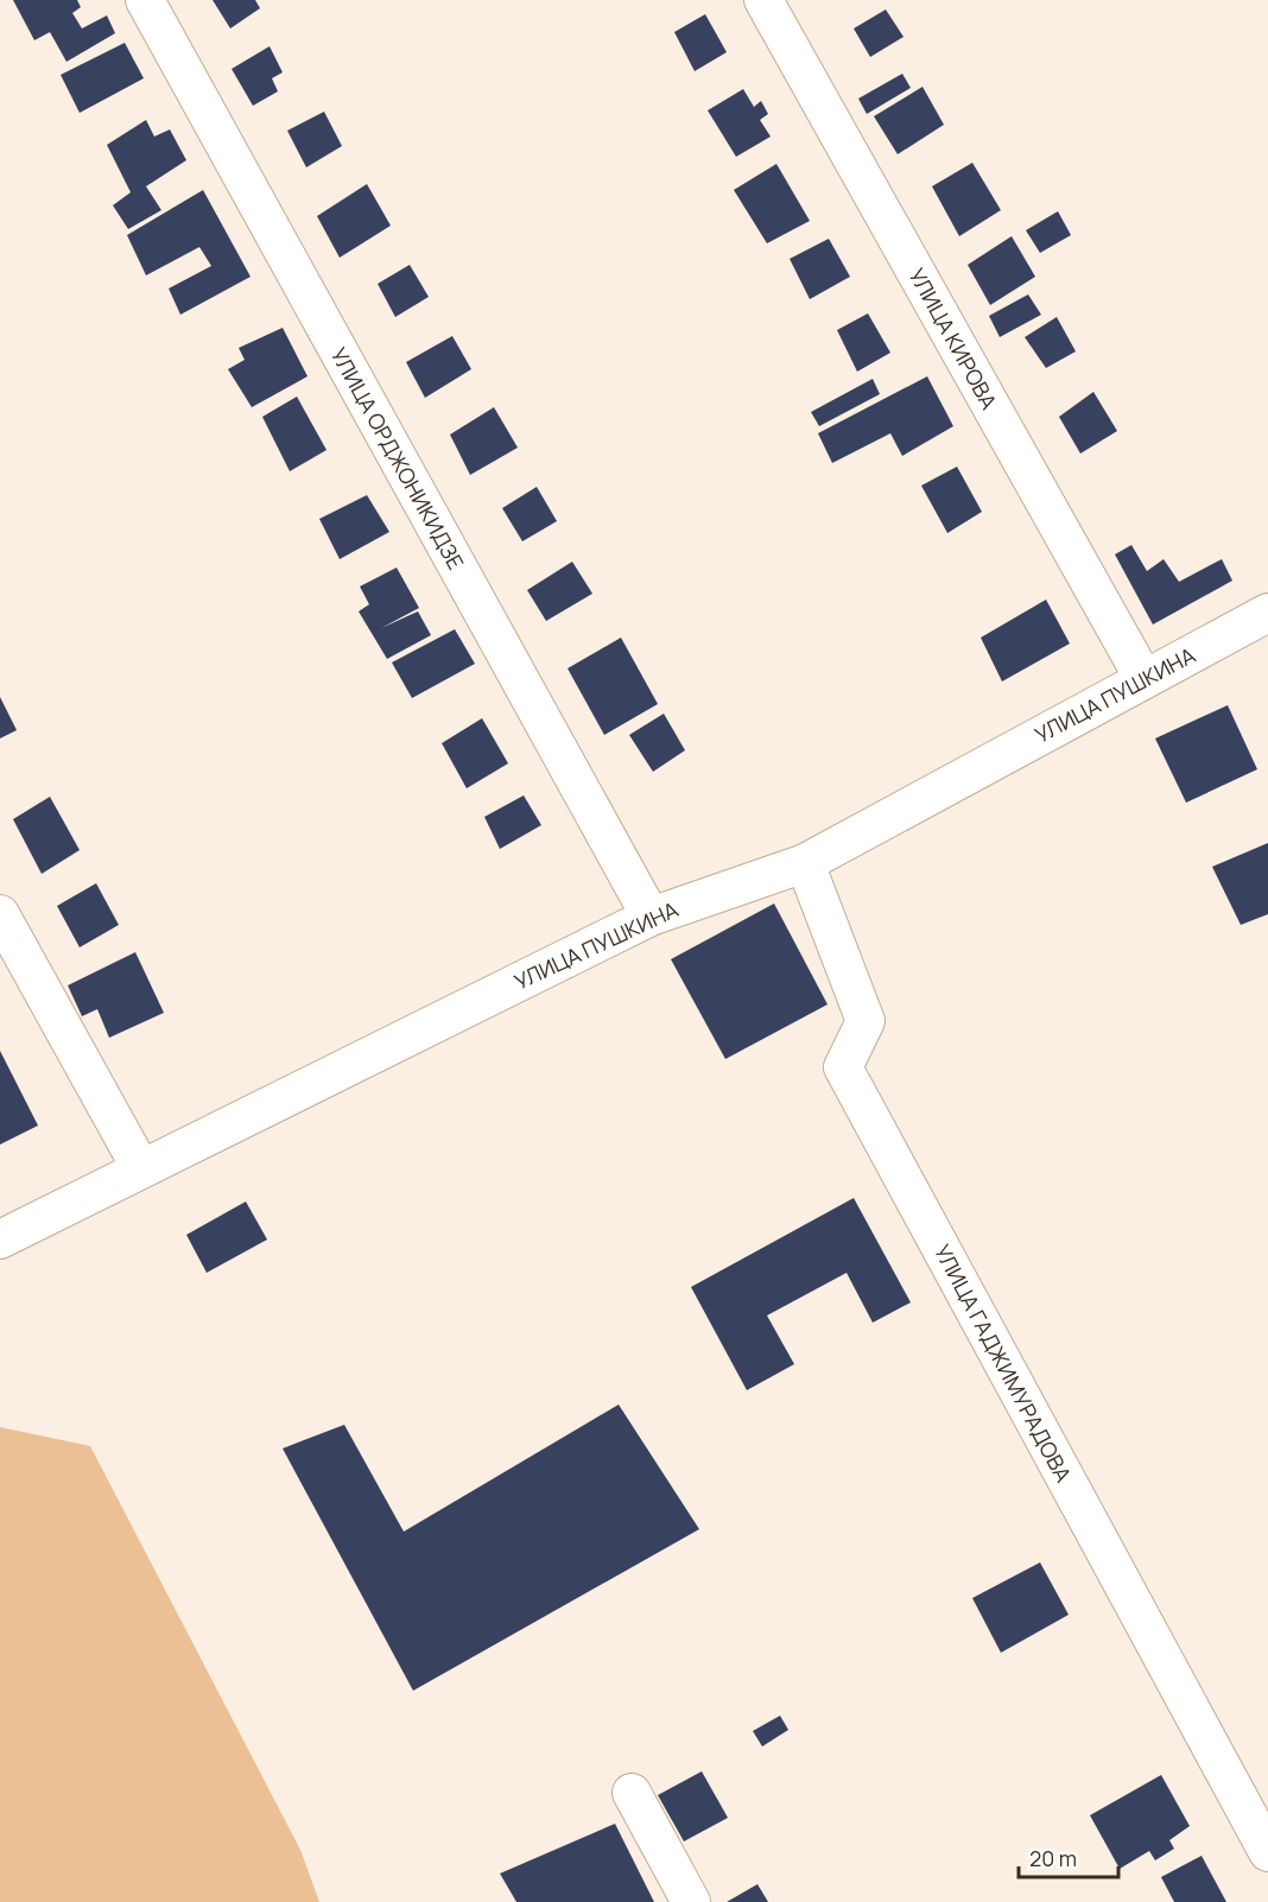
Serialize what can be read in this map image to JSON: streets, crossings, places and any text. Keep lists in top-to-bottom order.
{
  "streets": {
    "street": [
      "УЛИЦА КИРОВА",
      "УЛИЦА ОРДЖОНИКИДЗЕ",
      "УЛИЦА ПУШКИНА",
      "УЛИЦА ГАДЖИМУРАДОВА"
    ]
  },
  "crossings": [
    ["УЛИЦА КИРОВА", "УЛИЦА ПУШКИНА"],
    ["УЛИЦА ОРДЖОНИКИДЗЕ", "УЛИЦА ПУШКИНА"],
    ["УЛИЦА ПУШКИНА", "УЛИЦА ГАДЖИМУРАДОВА"]
  ],
  "scale_bar": "20 m"
}
